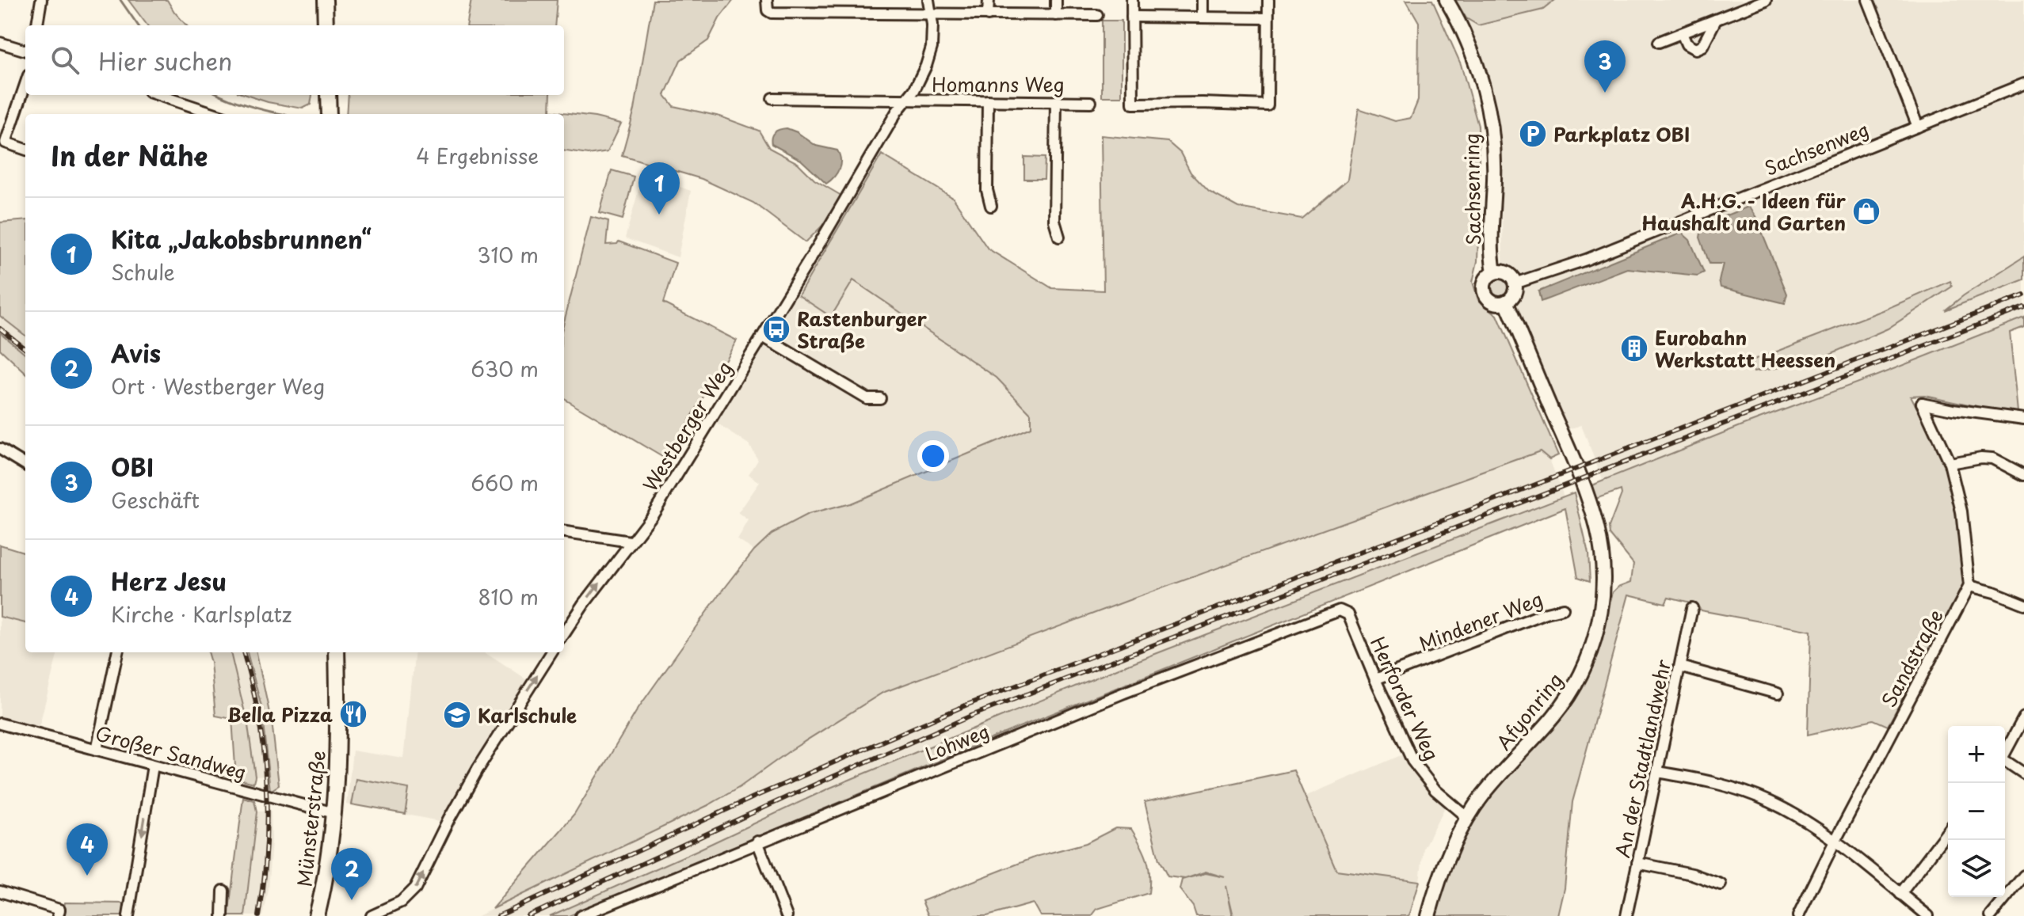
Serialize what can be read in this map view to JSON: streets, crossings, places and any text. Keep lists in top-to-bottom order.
{
  "streets": {
    "main road": ["Münsterstraße"],
    "street": [
      "Homanns Weg",
      "Sachsenweg",
      "Sachsenring",
      "Westberger Weg",
      "Mindener Weg",
      "Sandstraße",
      "Herforder Weg",
      "Afyonring",
      "Lohweg",
      "Großer Sandweg",
      "An der Stadtlandwehr"
    ]
  },
  "crossings": [
    ["Homanns Weg", "Westberger Weg"],
    ["Sachsenweg", "Sachsenring"],
    ["Sachsenweg", "Afyonring"],
    ["Sachsenring", "Afyonring"],
    ["Mindener Weg", "Herforder Weg"],
    ["Herforder Weg", "Afyonring"],
    ["Herforder Weg", "Lohweg"],
    ["Großer Sandweg", "Münsterstraße"]
  ],
  "places": {
    "parking": ["Parkplatz OBI"],
    "shop": ["A.H.G. - Ideen für Haushalt und Garten"],
    "bus stop": ["Rastenburger Straße"],
    "building": ["Eurobahn Werkstatt Heessen"],
    "restaurant": ["Bella Pizza"],
    "school or university": ["Karlschule"]
  },
  "page": {
    "search": "Hier suchen",
    "pins": [
      "3",
      "1",
      "4",
      "2"
    ],
    "heading": ["In der Nähe", "4 Ergebnisse"],
    "list": [
      {
        "mark": "1",
        "name": "Kita „Jakobsbrunnen“",
        "note": "Schule",
        "value": "310 m"
      },
      {
        "mark": "2",
        "name": "Avis",
        "note": "Ort · Westberger Weg",
        "value": "630 m"
      },
      {
        "mark": "3",
        "name": "OBI",
        "note": "Geschäft",
        "value": "660 m"
      },
      {
        "mark": "4",
        "name": "Herz Jesu",
        "note": "Kirche · Karlsplatz",
        "value": "810 m"
      }
    ],
    "map_buttons": ["+", "−"]
  }
}
